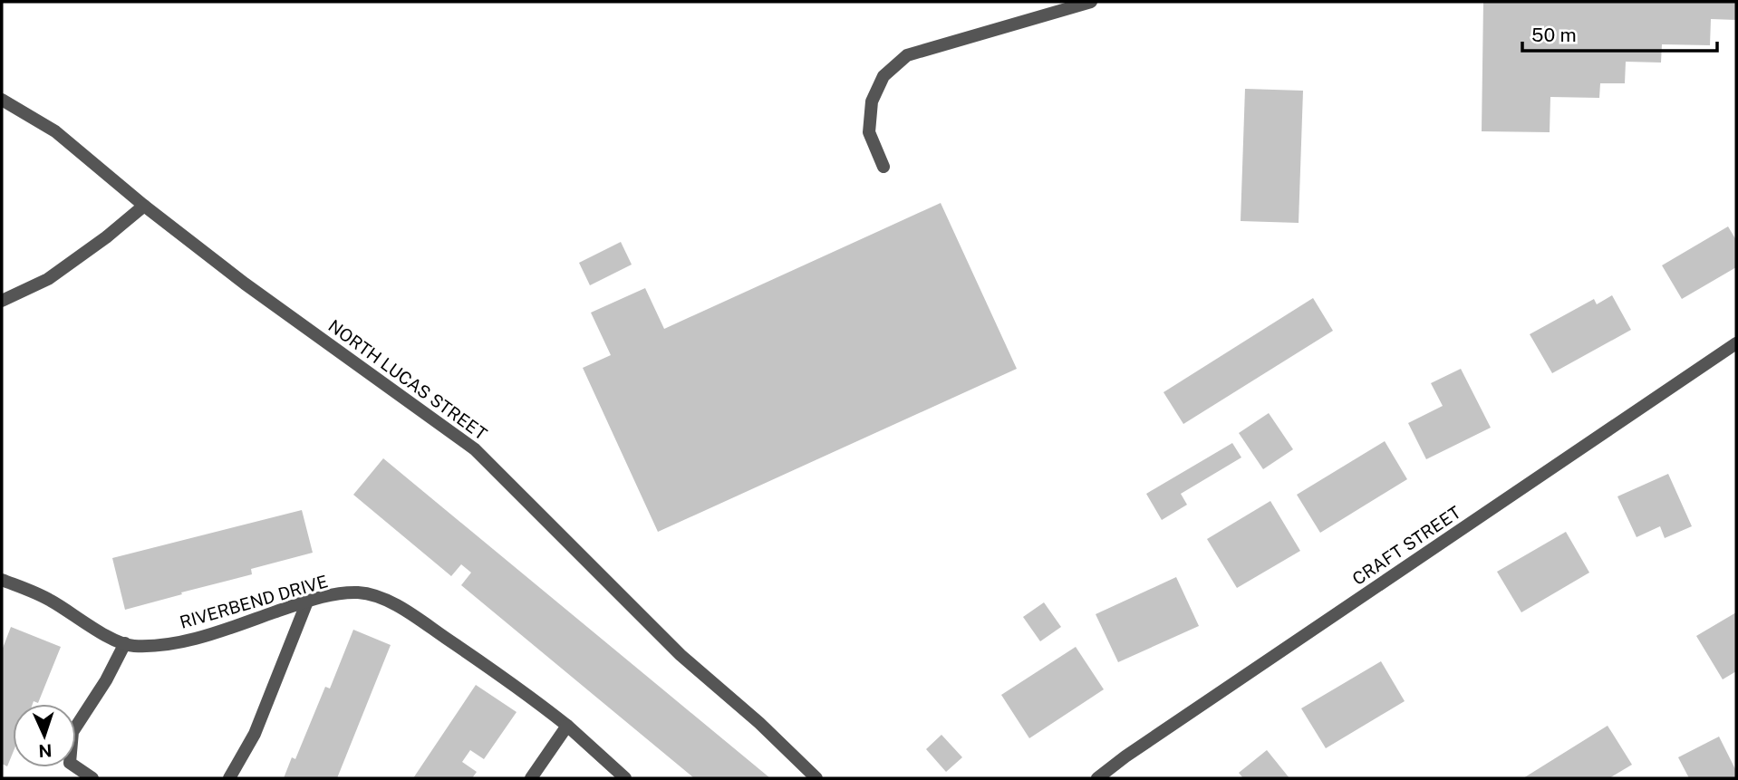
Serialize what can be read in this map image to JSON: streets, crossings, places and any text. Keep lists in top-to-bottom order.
{
  "streets": {
    "street": ["NORTH LUCAS STREET", "CRAFT STREET", "RIVERBEND DRIVE"]
  },
  "scale_bar": "50 m",
  "north": "bottom"
}
